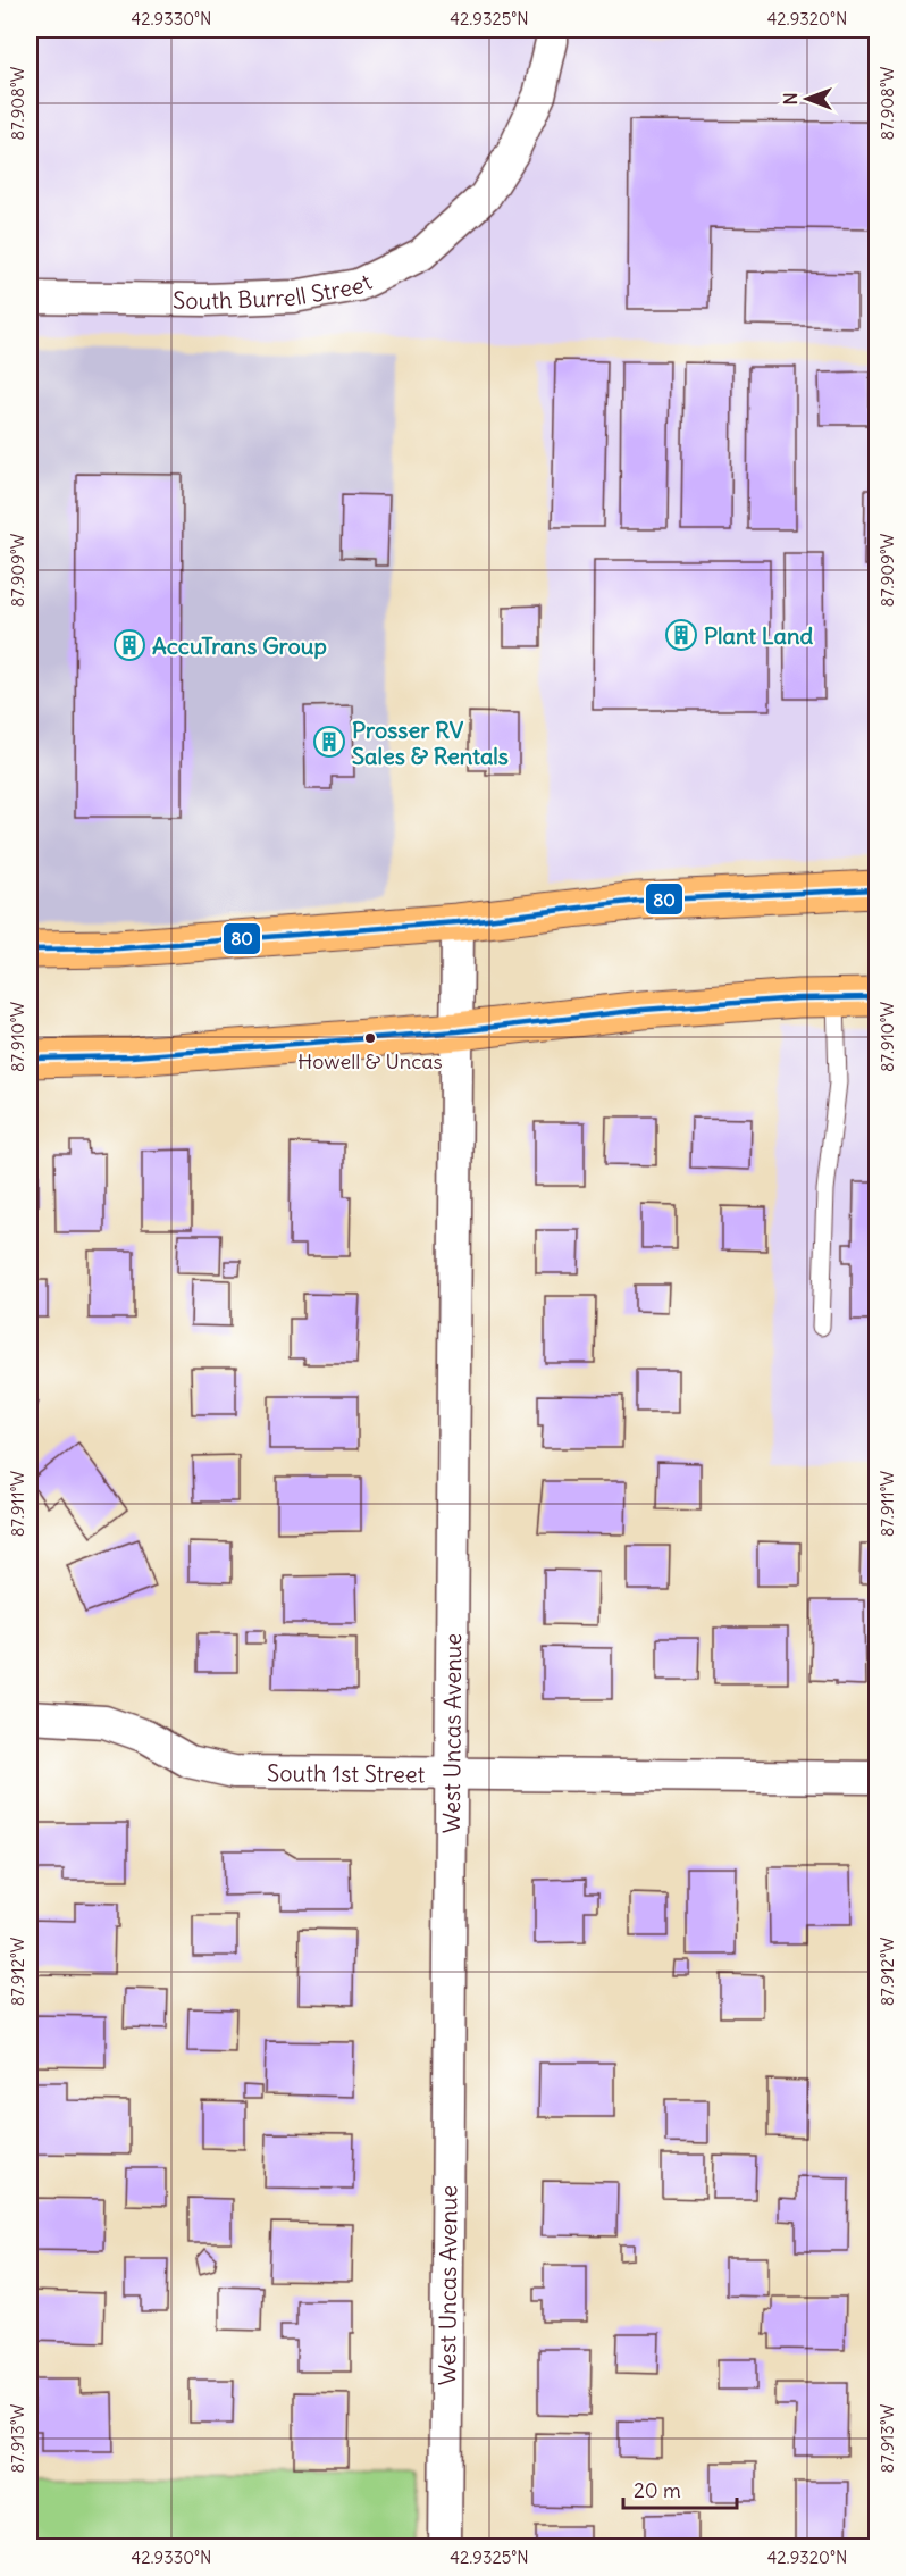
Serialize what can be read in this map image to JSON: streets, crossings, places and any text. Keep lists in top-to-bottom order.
{
  "streets": {
    "street": ["South Burrell Street", "West Uncas Avenue", "South 1st Street"]
  },
  "crossings": [
    ["West Uncas Avenue", "South 1st Street"]
  ],
  "places": {
    "building": ["Plant Land", "AccuTrans Group", "Prosser RV Sales & Rentals"],
    "other": ["Howell & Uncas"]
  },
  "lines": ["transit line 80"],
  "scale_bar": "20 m",
  "north": "left",
  "coordinates": [
    "42.9330°N",
    "42.9325°N",
    "42.9320°N",
    "87.908°W",
    "87.909°W",
    "87.910°W",
    "87.911°W",
    "87.912°W",
    "87.913°W"
  ]
}
